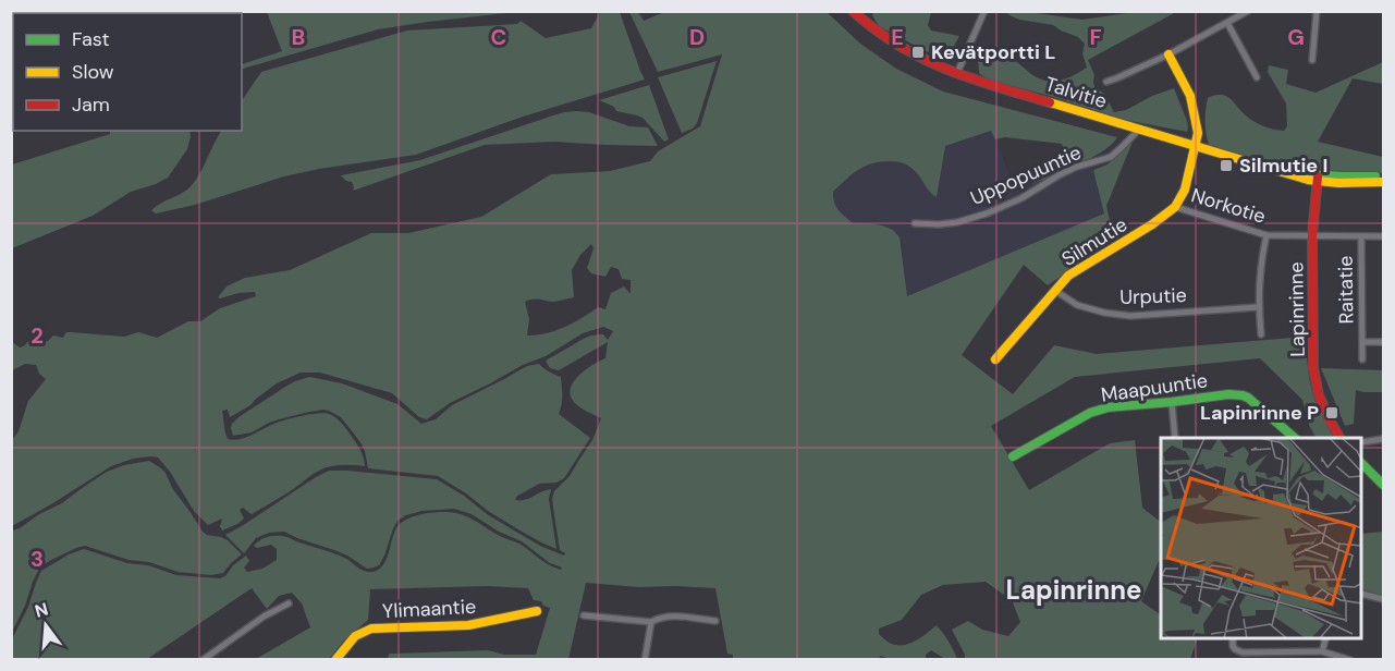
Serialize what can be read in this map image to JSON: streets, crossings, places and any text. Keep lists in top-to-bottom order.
{
  "streets": {
    "street": [
      "Talvitie",
      "Uppopuuntie",
      "Norkotie",
      "Silmutie",
      "Raitatie",
      "Urputie",
      "Lapinrinne",
      "Maapuuntie",
      "Ylimaantie"
    ]
  },
  "crossings": [
    ["Talvitie", "Uppopuuntie"],
    ["Talvitie", "Silmutie"],
    ["Talvitie", "Lapinrinne"],
    ["Norkotie", "Silmutie"],
    ["Norkotie", "Raitatie"],
    ["Norkotie", "Lapinrinne"],
    ["Silmutie", "Urputie"]
  ],
  "districts": ["Lapinrinne"],
  "places": {
    "transit": ["Kevätportti L", "Silmutie I", "Lapinrinne P"]
  },
  "legend": ["Fast", "Slow", "Jam"],
  "north": "top",
  "grid": {
    "columns": [
      "B",
      "C",
      "D",
      "E",
      "F",
      "G"
    ],
    "rows": ["2", "3"]
  }
}
